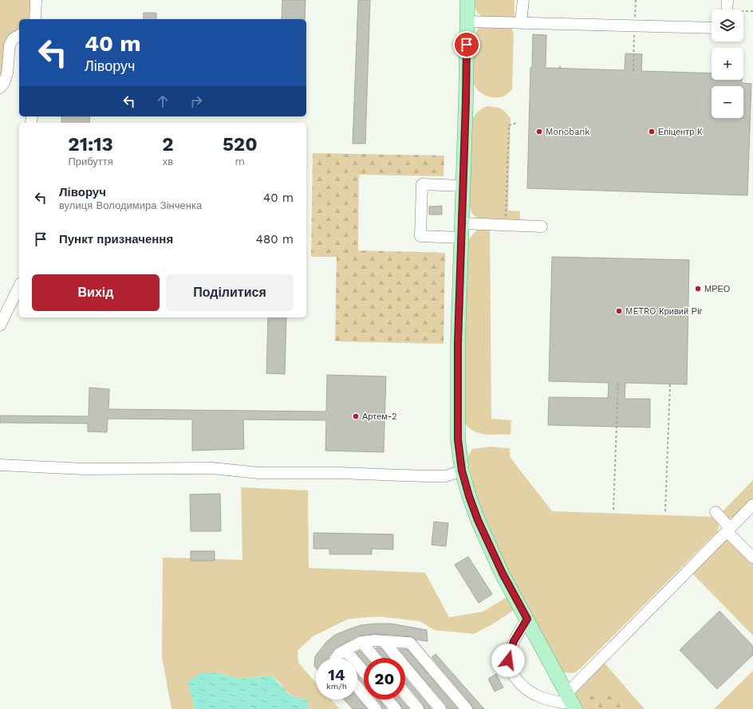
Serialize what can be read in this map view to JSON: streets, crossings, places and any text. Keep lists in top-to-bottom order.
{
  "places": [
    "Monobank",
    "Епіцентр К",
    "МРЕО",
    "METRO Кривий Ріг",
    "Артем-2"
  ],
  "page": {
    "map_buttons": ["+", "−"],
    "turn": ["40 m", "Ліворуч"],
    "eta": [
      "21:13",
      "Прибуття",
      "2",
      "хв",
      "520",
      "m"
    ],
    "list": [
      {
        "name": "Ліворуч",
        "note": "вулиця Володимира Зінченка",
        "value": "40 m"
      },
      {
        "name": "Пункт призначення",
        "value": "480 m"
      }
    ],
    "buttons": ["Вихід", "Поділитися"],
    "speed": "14 km/h",
    "limit": "20"
  }
}
